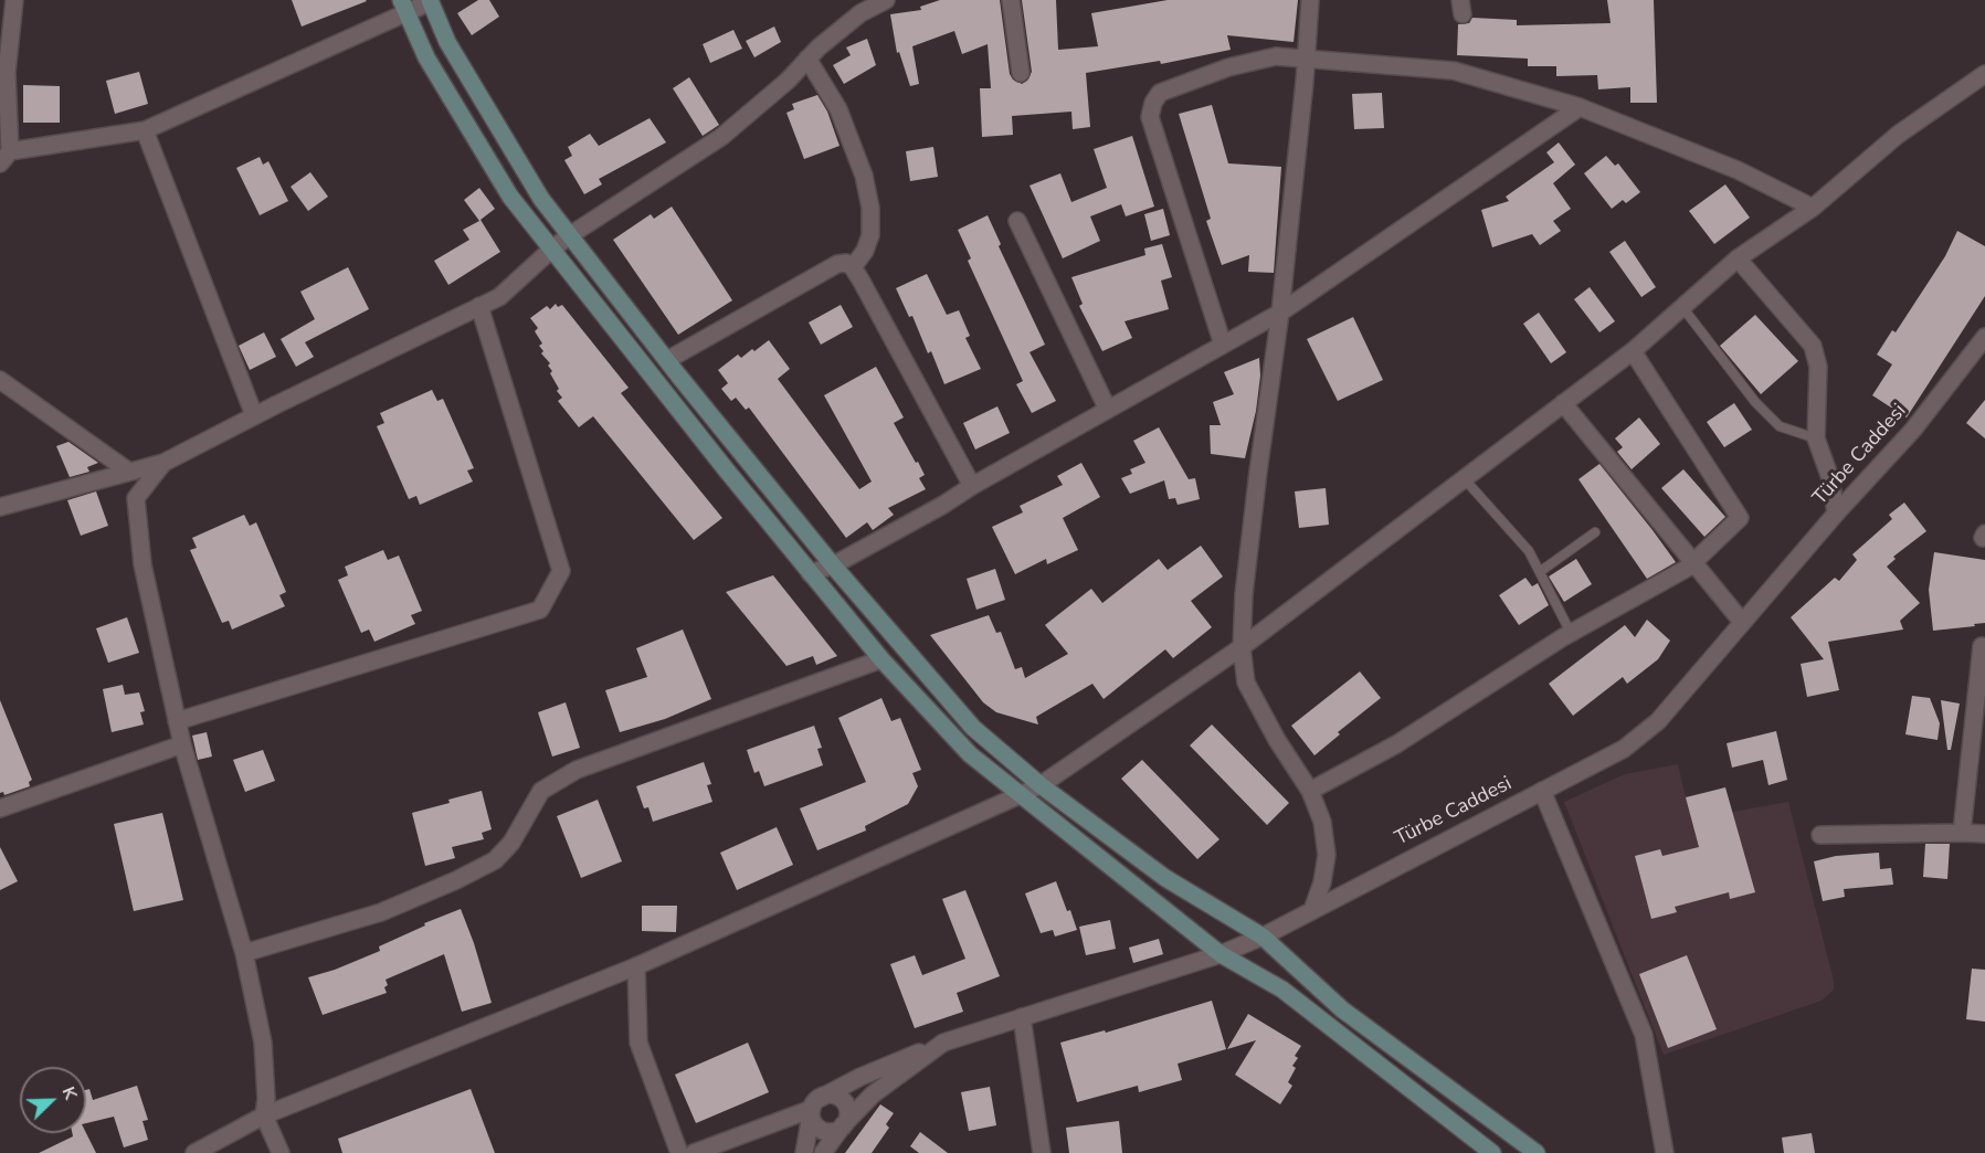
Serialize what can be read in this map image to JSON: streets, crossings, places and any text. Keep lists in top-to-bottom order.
{
  "streets": {
    "street": ["Türbe Caddesi"]
  },
  "north": "top right"
}
